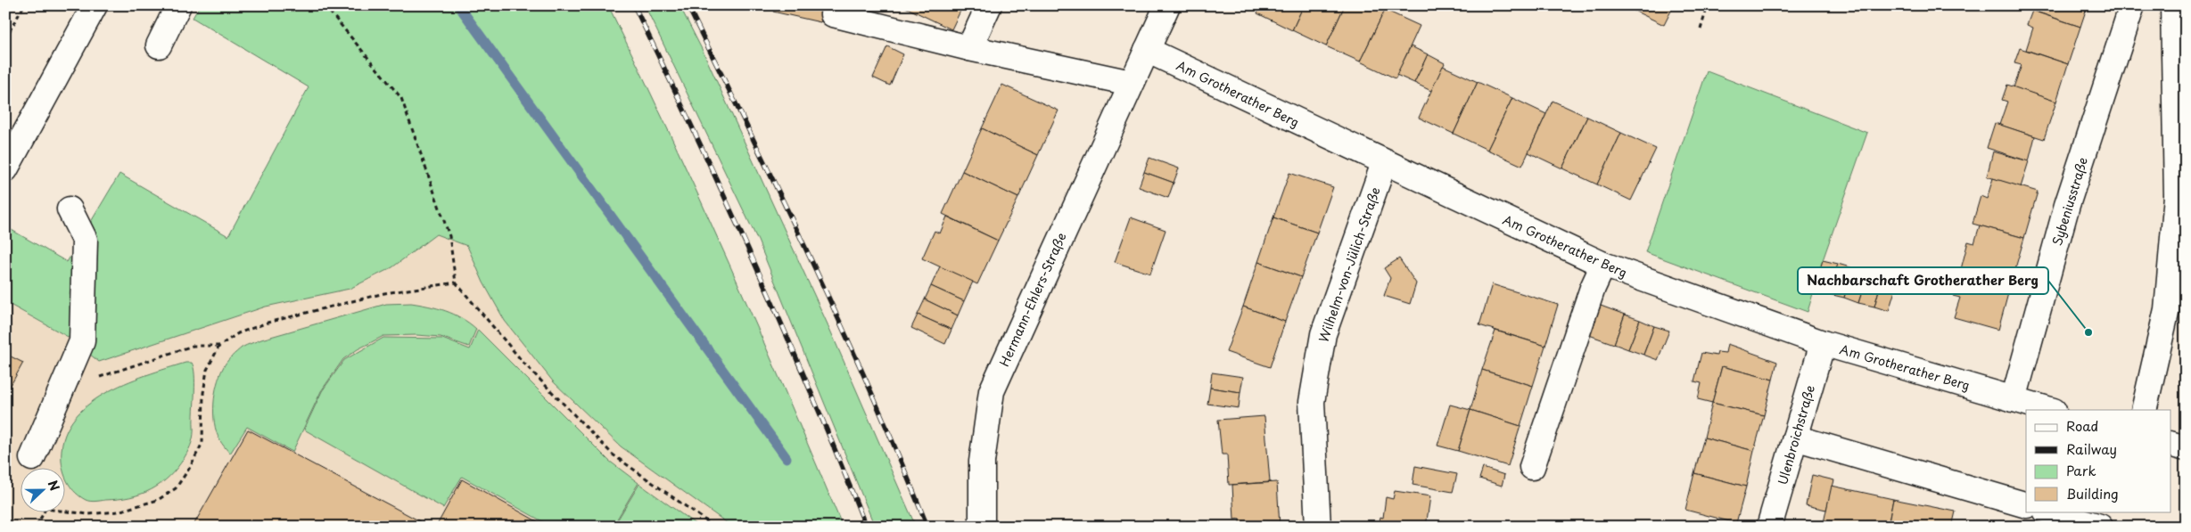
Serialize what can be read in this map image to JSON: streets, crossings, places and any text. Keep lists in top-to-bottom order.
{
  "streets": {
    "street": [
      "Am Grotherather Berg",
      "Sybeniusstraße",
      "Wilhelm-von-Jülich-Straße",
      "Hermann-Ehlers-Straße",
      "Ulenbroichstraße"
    ]
  },
  "crossings": [
    ["Am Grotherather Berg", "Sybeniusstraße"],
    ["Am Grotherather Berg", "Wilhelm-von-Jülich-Straße"],
    ["Am Grotherather Berg", "Hermann-Ehlers-Straße"],
    ["Am Grotherather Berg", "Ulenbroichstraße"]
  ],
  "places": ["Nachbarschaft Grotherather Berg"],
  "legend": [
    "Road",
    "Railway",
    "Park",
    "Building"
  ],
  "north": "right"
}
